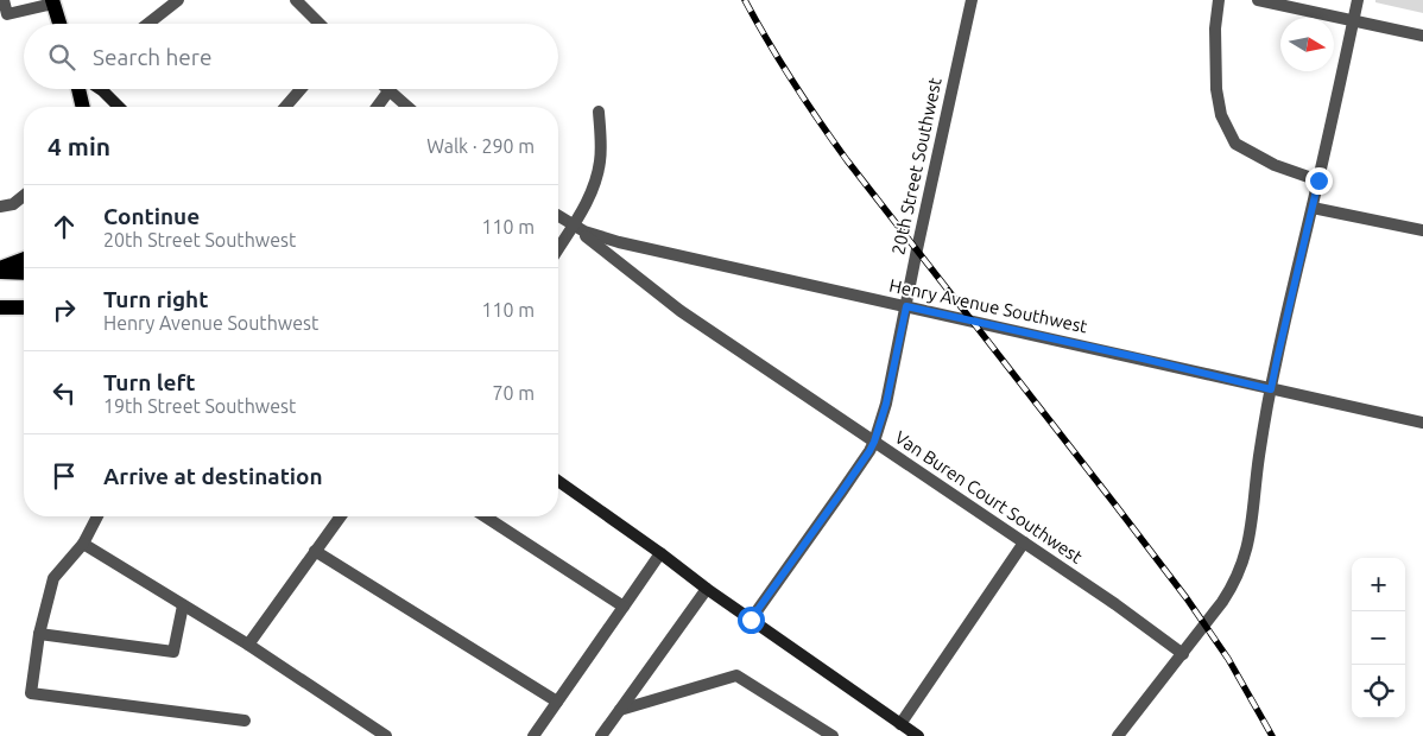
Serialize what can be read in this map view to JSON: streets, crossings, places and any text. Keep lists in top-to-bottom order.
{
  "streets": {
    "street": ["20th Street Southwest", "Henry Avenue Southwest", "Van Buren Court Southwest"]
  },
  "crossings": [
    ["20th Street Southwest", "Henry Avenue Southwest"],
    ["20th Street Southwest", "Van Buren Court Southwest"],
    ["Henry Avenue Southwest", "Van Buren Court Southwest"]
  ],
  "north": "right",
  "page": {
    "search": "Search here",
    "heading": ["4 min", "Walk · 290 m"],
    "list": [
      ["Continue", "20th Street Southwest", "110 m"],
      ["Turn right", "Henry Avenue Southwest", "110 m"],
      ["Turn left", "19th Street Southwest", "70 m"],
      "Arrive at destination"
    ],
    "map_buttons": ["+", "−"]
  }
}
